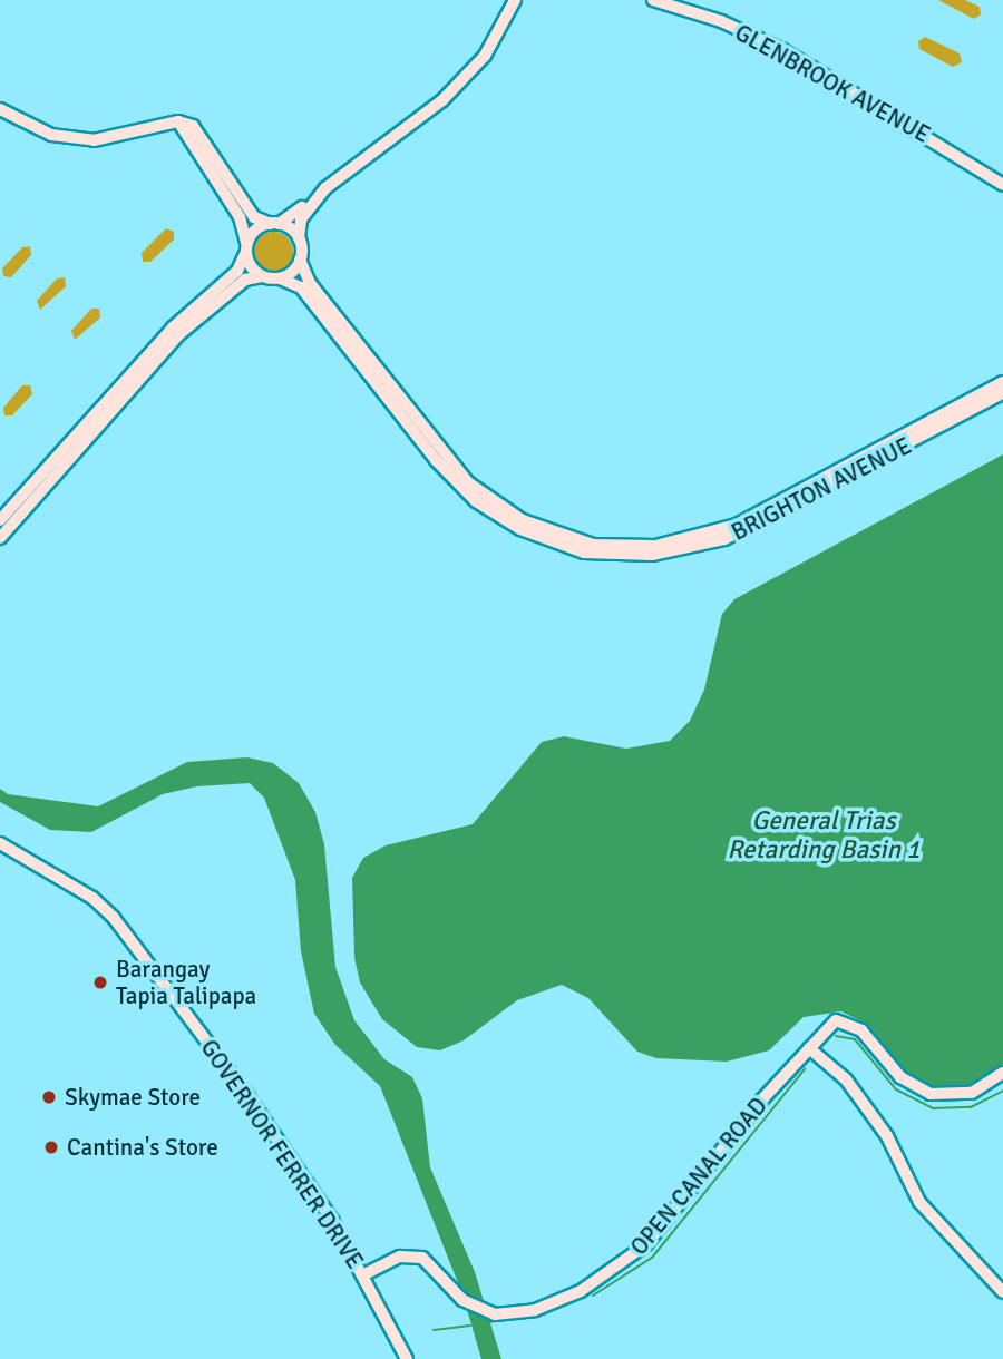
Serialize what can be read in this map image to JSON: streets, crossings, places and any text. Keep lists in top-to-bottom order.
{
  "streets": {
    "street": [
      "GLENBROOK AVENUE",
      "BRIGHTON AVENUE",
      "GOVERNOR FERRER DRIVE",
      "OPEN CANAL ROAD"
    ]
  },
  "crossings": [
    ["GOVERNOR FERRER DRIVE", "OPEN CANAL ROAD"]
  ],
  "water": ["General Trias Retarding Basin 1"],
  "places": ["Barangay Tapia Talipapa", "Skymae Store", "Cantina's Store"]
}
